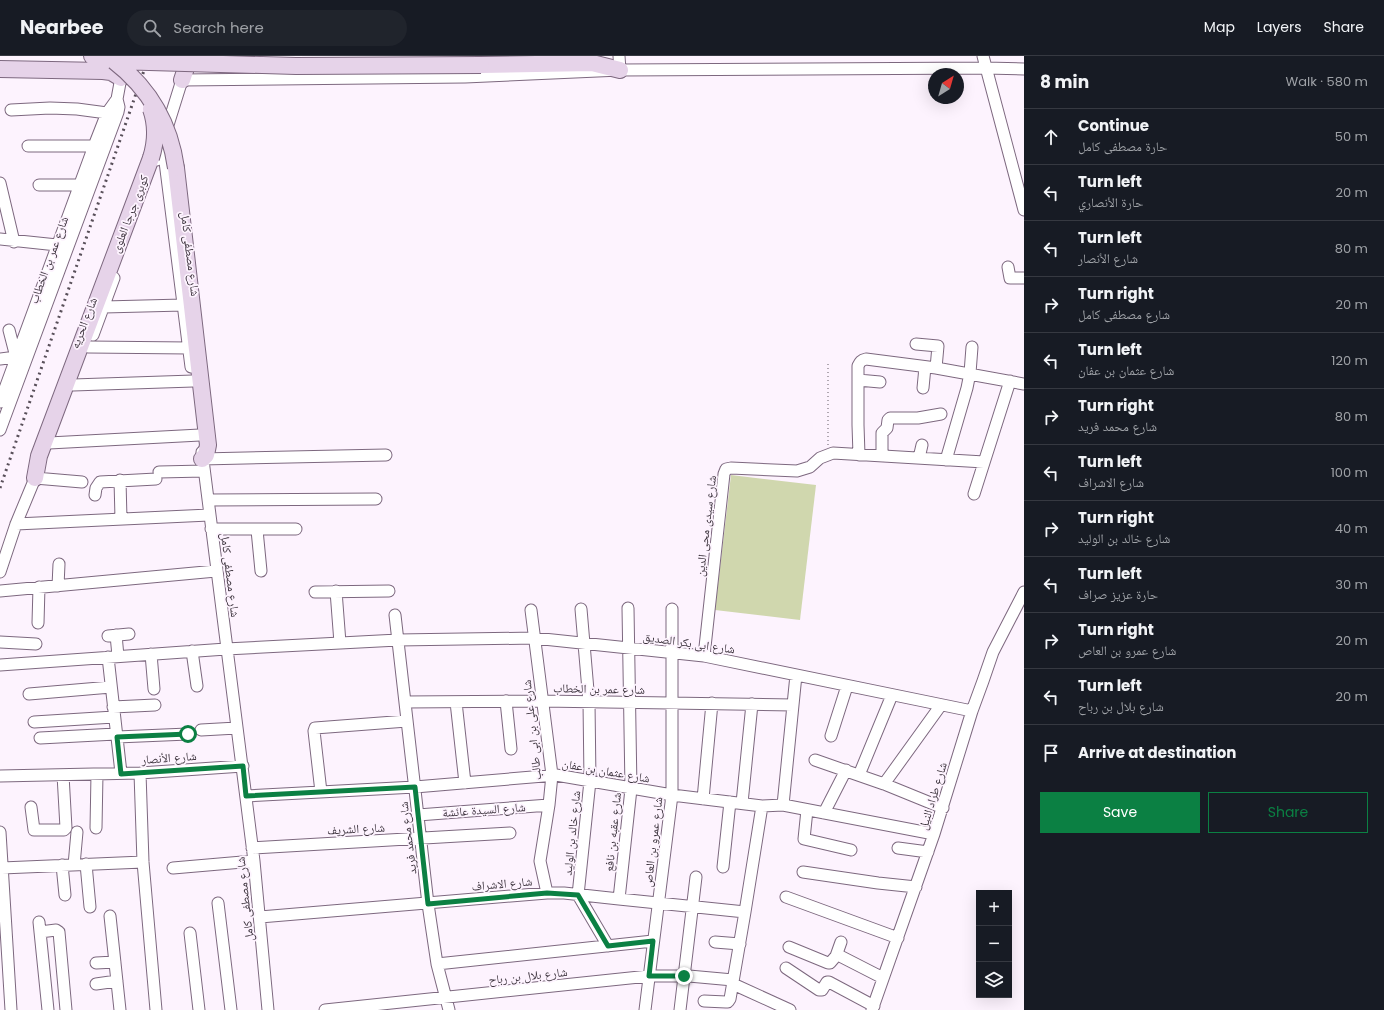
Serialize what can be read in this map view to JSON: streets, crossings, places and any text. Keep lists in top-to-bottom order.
{
  "streets": {
    "street": [
      "كوبرى جرجا العلوى",
      "شارع مصطفى كامل",
      "شارع عمر بن الخطاب",
      "شارع الحريه",
      "شارع سيدى محى الدين",
      "شارع ابى بكر الصديق",
      "شارع على بن ابى طالب",
      "شارع الأنصار",
      "شارع عثمان بن عفان",
      "شارع طراد النيل",
      "شارع السيدة عائشة",
      "شارع الشريف",
      "شارع عقبه بن نافع",
      "شارع خالد بن الوليد",
      "شارع محمد فريد",
      "شارع عمرو بن العاص",
      "شارع الاشراف",
      "شارع بلال بن رباح"
    ]
  },
  "crossings": [
    ["كوبرى جرجا العلوى", "شارع عمر بن الخطاب"],
    ["كوبرى جرجا العلوى", "شارع الحريه"],
    ["شارع مصطفى كامل", "شارع الحريه"],
    ["شارع مصطفى كامل", "شارع ابى بكر الصديق"],
    ["شارع مصطفى كامل", "شارع الأنصار"],
    ["شارع مصطفى كامل", "شارع عثمان بن عفان"],
    ["شارع مصطفى كامل", "شارع الشريف"],
    ["شارع مصطفى كامل", "شارع الاشراف"],
    ["شارع عمر بن الخطاب", "شارع على بن ابى طالب"],
    ["شارع عمر بن الخطاب", "شارع عقبه بن نافع"],
    ["شارع عمر بن الخطاب", "شارع خالد بن الوليد"],
    ["شارع عمر بن الخطاب", "شارع محمد فريد"],
    ["شارع عمر بن الخطاب", "شارع عمرو بن العاص"],
    ["شارع سيدى محى الدين", "شارع ابى بكر الصديق"],
    ["شارع ابى بكر الصديق", "شارع على بن ابى طالب"],
    ["شارع ابى بكر الصديق", "شارع طراد النيل"],
    ["شارع ابى بكر الصديق", "شارع عقبه بن نافع"],
    ["شارع ابى بكر الصديق", "شارع خالد بن الوليد"],
    ["شارع ابى بكر الصديق", "شارع محمد فريد"],
    ["شارع ابى بكر الصديق", "شارع عمرو بن العاص"],
    ["شارع على بن ابى طالب", "شارع عثمان بن عفان"],
    ["شارع على بن ابى طالب", "شارع السيدة عائشة"],
    ["شارع على بن ابى طالب", "شارع الاشراف"],
    ["شارع عثمان بن عفان", "شارع طراد النيل"],
    ["شارع عثمان بن عفان", "شارع عقبه بن نافع"],
    ["شارع عثمان بن عفان", "شارع خالد بن الوليد"],
    ["شارع عثمان بن عفان", "شارع محمد فريد"],
    ["شارع عثمان بن عفان", "شارع عمرو بن العاص"],
    ["شارع السيدة عائشة", "شارع محمد فريد"],
    ["شارع الشريف", "شارع محمد فريد"],
    ["شارع عقبه بن نافع", "شارع الاشراف"],
    ["شارع خالد بن الوليد", "شارع الاشراف"],
    ["شارع محمد فريد", "شارع الاشراف"],
    ["شارع محمد فريد", "شارع بلال بن رباح"],
    ["شارع عمرو بن العاص", "شارع الاشراف"],
    ["شارع عمرو بن العاص", "شارع بلال بن رباح"]
  ],
  "north": "top right",
  "page": {
    "header": "Nearbee",
    "search": "Search here",
    "nav": ["Map", "Layers", "Share"],
    "heading": ["8 min", "Walk · 580 m"],
    "list": [
      ["Continue", "حارة مصطفى كامل", "50 m"],
      ["Turn left", "حارة الأنصاري", "20 m"],
      ["Turn left", "شارع الأنصار", "80 m"],
      ["Turn right", "شارع مصطفى كامل", "20 m"],
      ["Turn left", "شارع عثمان بن عفان", "120 m"],
      ["Turn right", "شارع محمد فريد", "80 m"],
      ["Turn left", "شارع الاشراف", "100 m"],
      ["Turn right", "شارع خالد بن الوليد", "40 m"],
      ["Turn left", "حارة عزيز صراف", "30 m"],
      ["Turn right", "شارع عمرو بن العاص", "20 m"],
      ["Turn left", "شارع بلال بن رباح", "20 m"],
      "Arrive at destination"
    ],
    "buttons": ["Save", "Share"],
    "map_buttons": ["+", "−"]
  }
}
